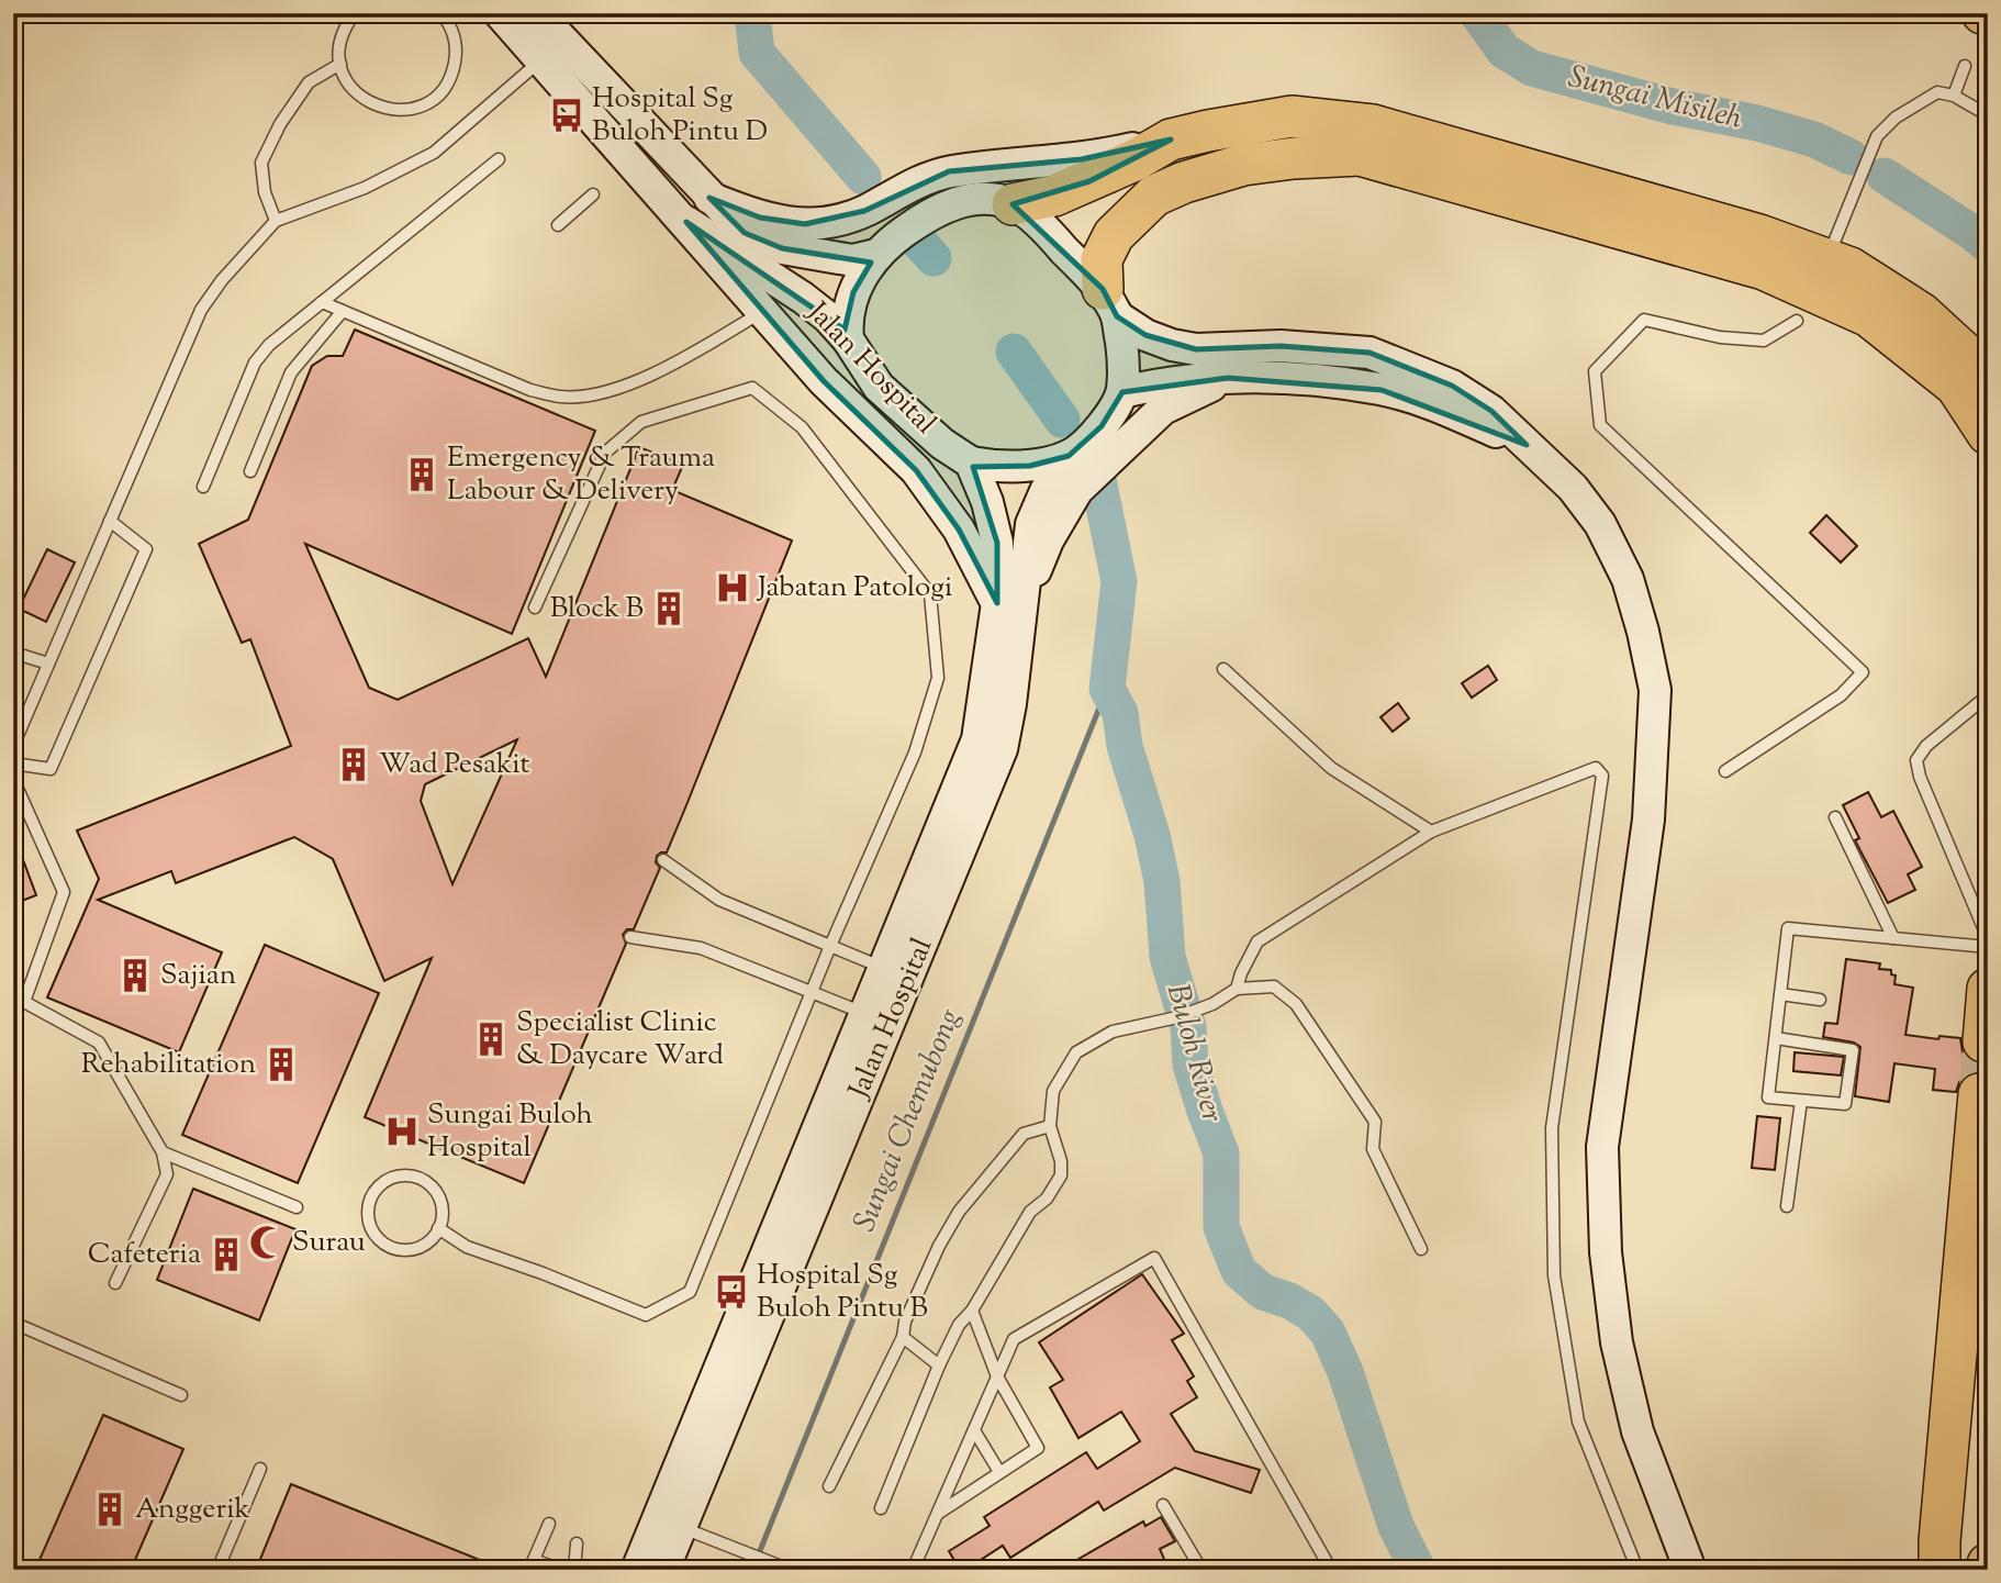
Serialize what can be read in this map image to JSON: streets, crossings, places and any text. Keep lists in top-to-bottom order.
{
  "streets": {
    "main road": ["Jalan Hospital"]
  },
  "water": ["Sungai Misileh", "Buloh River", "Sungai Chemubong"],
  "places": {
    "bus stop": ["Hospital Sg Buloh Pintu D", "Hospital Sg Buloh Pintu B"],
    "building": [
      "Emergency & Trauma Labour & Delivery",
      "Block B",
      "Wad Pesakit",
      "Sajian",
      "Specialist Clinic & Daycare Ward",
      "Rehabilitation",
      "Cafeteria",
      "Anggerik"
    ],
    "hospital": ["Jabatan Patologi", "Sungai Buloh Hospital"],
    "mosque": ["Surau"]
  }
}
